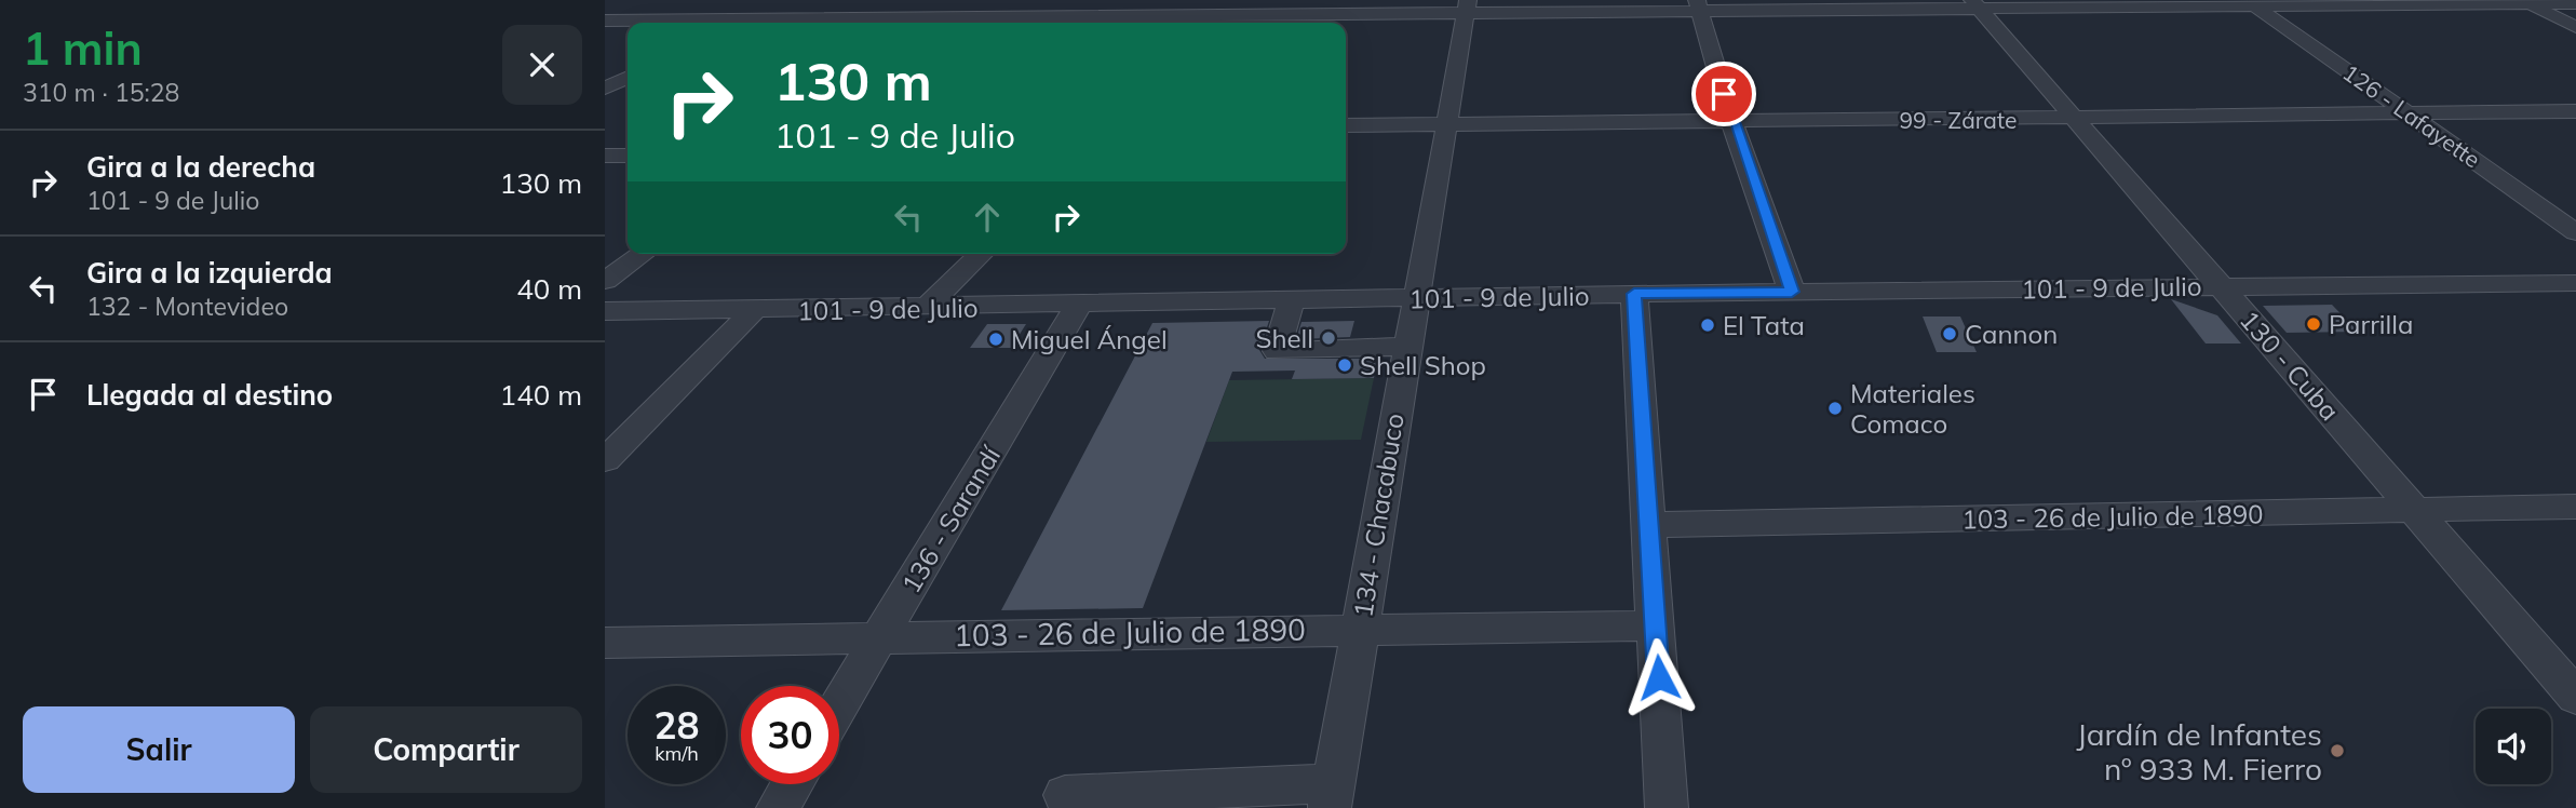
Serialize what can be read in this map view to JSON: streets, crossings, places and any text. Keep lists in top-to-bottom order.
{
  "streets": {
    "street": [
      "126 - Lafayette",
      "99 - Zárate",
      "101 - 9 de Julio",
      "130 - Cuba",
      "134 - Chacabuco",
      "103 - 26 de Julio de 1890",
      "136 - Sarandí"
    ]
  },
  "crossings": [
    ["126 - Lafayette", "99 - Zárate"],
    ["99 - Zárate", "130 - Cuba"],
    ["99 - Zárate", "134 - Chacabuco"],
    ["101 - 9 de Julio", "130 - Cuba"],
    ["101 - 9 de Julio", "134 - Chacabuco"],
    ["101 - 9 de Julio", "136 - Sarandí"],
    ["130 - Cuba", "103 - 26 de Julio de 1890"],
    ["134 - Chacabuco", "103 - 26 de Julio de 1890"],
    ["103 - 26 de Julio de 1890", "136 - Sarandí"]
  ],
  "places": [
    "Parrilla",
    "El Tata",
    "Cannon",
    "Shell",
    "Miguel Ángel",
    "Shell Shop",
    "Materiales Comaco",
    "Jardín de Infantes nº 933 M. Fierro"
  ],
  "page": {
    "heading": ["1 min", "310 m · 15:28"],
    "turn": ["130 m", "101 - 9 de Julio"],
    "list": [
      {
        "name": "Gira a la derecha",
        "note": "101 - 9 de Julio",
        "value": "130 m"
      },
      {
        "name": "Gira a la izquierda",
        "note": "132 - Montevideo",
        "value": "40 m"
      },
      {
        "name": "Llegada al destino",
        "value": "140 m"
      }
    ],
    "speed": "28 km/h",
    "limit": "30",
    "buttons": ["Salir", "Compartir"]
  }
}
